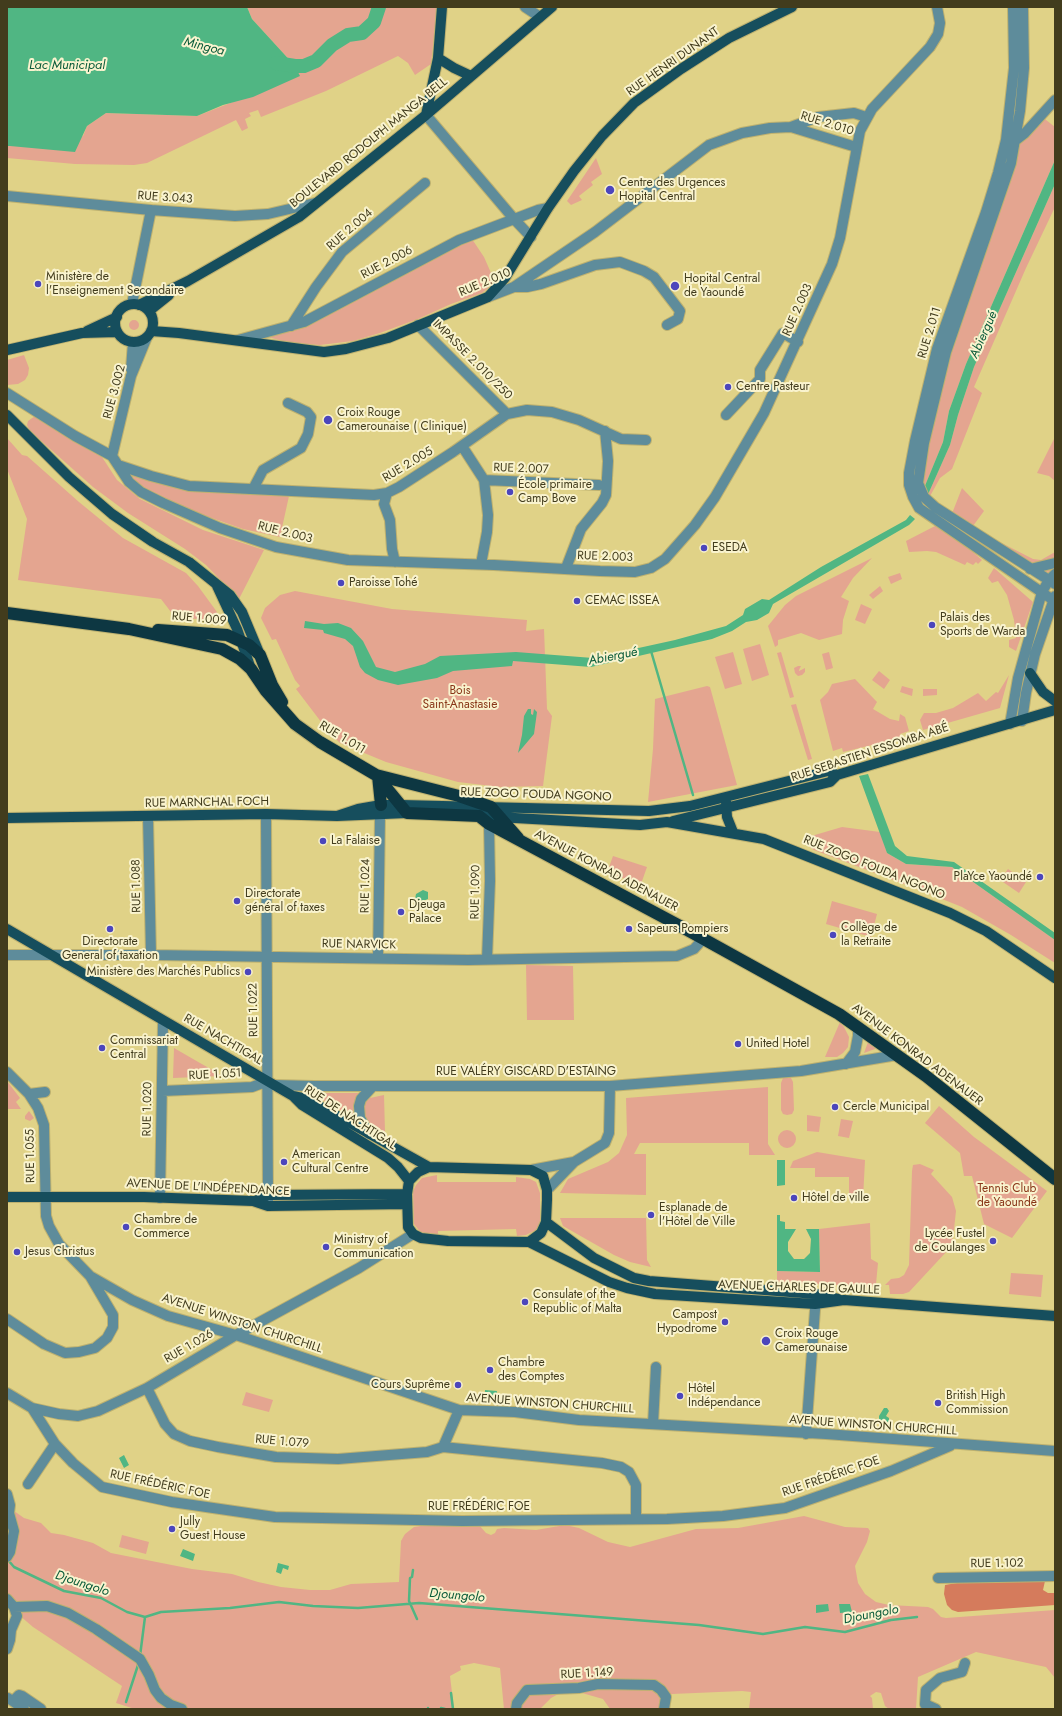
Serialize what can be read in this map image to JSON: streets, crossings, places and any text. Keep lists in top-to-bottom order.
{
  "streets": {
    "highway": ["RUE 1.009", "RUE 1.011", "AVENUE KONRAD ADENAUER"],
    "main road": [
      "RUE HENRI DUNANT",
      "RUE 2.010",
      "BOULEVARD RODOLPH MANGA BELL",
      "RUE SEBASTIEN ESSOMBA ABÉ",
      "RUE ZOGO FOUDA NGONO",
      "RUE MARNCHAL FOCH",
      "RUE NACHTIGAL",
      "RUE DE NACHTIGAL",
      "AVENUE DE L'INDÉPENDANCE",
      "AVENUE CHARLES DE GAULLE"
    ],
    "street": [
      "RUE 3.043",
      "RUE 2.004",
      "RUE 2.006",
      "RUE 2.003",
      "RUE 2.011",
      "IMPASSE 2.010/250",
      "RUE 3.002",
      "RUE 2.005",
      "RUE 2.007",
      "RUE 1.088",
      "RUE 1.024",
      "RUE 1.090",
      "RUE NARVICK",
      "RUE 1.022",
      "RUE VALÉRY GISCARD D'ESTAING",
      "RUE 1.051",
      "RUE 1.020",
      "RUE 1.055",
      "AVENUE WINSTON CHURCHILL",
      "RUE 1.026",
      "RUE 1.079",
      "RUE FRÉDÉRIC FOE",
      "RUE 1.102",
      "RUE 1.149"
    ]
  },
  "crossings": [
    ["RUE HENRI DUNANT", "RUE 2.010"],
    ["RUE HENRI DUNANT", "RUE 2.006"],
    ["RUE 2.010", "RUE 2.006"],
    ["RUE 2.010", "RUE 2.003"],
    ["RUE 2.010", "IMPASSE 2.010/250"],
    ["RUE 2.010", "RUE 3.002"],
    ["BOULEVARD RODOLPH MANGA BELL", "RUE 3.043"],
    ["RUE 2.004", "RUE 2.006"],
    ["RUE 2.003", "RUE 3.002"],
    ["RUE 2.003", "RUE 2.005"],
    ["IMPASSE 2.010/250", "RUE 2.005"],
    ["RUE 2.005", "RUE 2.007"],
    ["RUE 1.009", "RUE 1.011"],
    ["RUE SEBASTIEN ESSOMBA ABÉ", "RUE ZOGO FOUDA NGONO"],
    ["RUE ZOGO FOUDA NGONO", "RUE MARNCHAL FOCH"],
    ["RUE ZOGO FOUDA NGONO", "AVENUE KONRAD ADENAUER"],
    ["RUE ZOGO FOUDA NGONO", "RUE 1.024"],
    ["RUE MARNCHAL FOCH", "RUE 1.088"],
    ["RUE MARNCHAL FOCH", "RUE 1.022"],
    ["AVENUE KONRAD ADENAUER", "RUE 1.090"],
    ["AVENUE KONRAD ADENAUER", "RUE NARVICK"],
    ["AVENUE KONRAD ADENAUER", "RUE VALÉRY GISCARD D'ESTAING"],
    ["RUE 1.088", "RUE NARVICK"],
    ["RUE 1.024", "RUE NARVICK"],
    ["RUE 1.090", "RUE NARVICK"],
    ["RUE NARVICK", "RUE 1.022"],
    ["RUE NARVICK", "RUE NACHTIGAL"],
    ["RUE 1.022", "RUE NACHTIGAL"],
    ["RUE 1.022", "RUE VALÉRY GISCARD D'ESTAING"],
    ["RUE 1.022", "RUE 1.051"],
    ["RUE 1.022", "AVENUE DE L'INDÉPENDANCE"],
    ["RUE NACHTIGAL", "RUE VALÉRY GISCARD D'ESTAING"],
    ["RUE NACHTIGAL", "RUE 1.051"],
    ["RUE NACHTIGAL", "RUE 1.020"],
    ["RUE NACHTIGAL", "RUE DE NACHTIGAL"],
    ["RUE VALÉRY GISCARD D'ESTAING", "RUE 1.051"],
    ["RUE 1.051", "RUE 1.020"],
    ["RUE 1.020", "AVENUE DE L'INDÉPENDANCE"],
    ["RUE 1.055", "AVENUE DE L'INDÉPENDANCE"],
    ["RUE 1.055", "AVENUE WINSTON CHURCHILL"],
    ["AVENUE DE L'INDÉPENDANCE", "AVENUE WINSTON CHURCHILL"],
    ["AVENUE WINSTON CHURCHILL", "RUE 1.026"],
    ["AVENUE WINSTON CHURCHILL", "RUE FRÉDÉRIC FOE"],
    ["RUE 1.026", "RUE 1.079"],
    ["RUE 1.026", "RUE FRÉDÉRIC FOE"],
    ["RUE 1.079", "RUE FRÉDÉRIC FOE"]
  ],
  "water": [
    "Mingoa",
    "Lac Municipal",
    "Abiergué",
    "Djoungolo"
  ],
  "parks": ["Bois Saint-Anastasie", "Tennis Club de Yaoundé"],
  "places": [
    "Centre des Urgences Hopital Central",
    "Ministère de l'Enseignement Secondaire",
    "Hopital Central de Yaoundé",
    "Centre Pasteur",
    "Croix Rouge Camerounaise ( Clinique)",
    "École primaire Camp Bove",
    "ESEDA",
    "Paroisse Tohé",
    "CEMAC ISSEA",
    "Palais des Sports de Warda",
    "La Falaise",
    "PlaYce Yaoundé",
    "Directorate général of taxes",
    "Djeuga Palace",
    "Directorate General of taxation",
    "Sapeurs Pompiers",
    "Collège de la Retraite",
    "Ministère des Marchés Publics",
    "United Hotel",
    "Commissariat Central",
    "Cercle Municipal",
    "American Cultural Centre",
    "Hôtel de ville",
    "Esplanade de l'Hôtel de Ville",
    "Chambre de Commerce",
    "Lycée Fustel de Coulanges",
    "Ministry of Communication",
    "Jesus Christus",
    "Consulate of the Republic of Malta",
    "Campost Hypodrome",
    "Croix Rouge Camerounaise",
    "Chambre des Comptes",
    "Cours Suprême",
    "Hôtel Indépendance",
    "British High Commission",
    "Jully Guest House"
  ]
}
